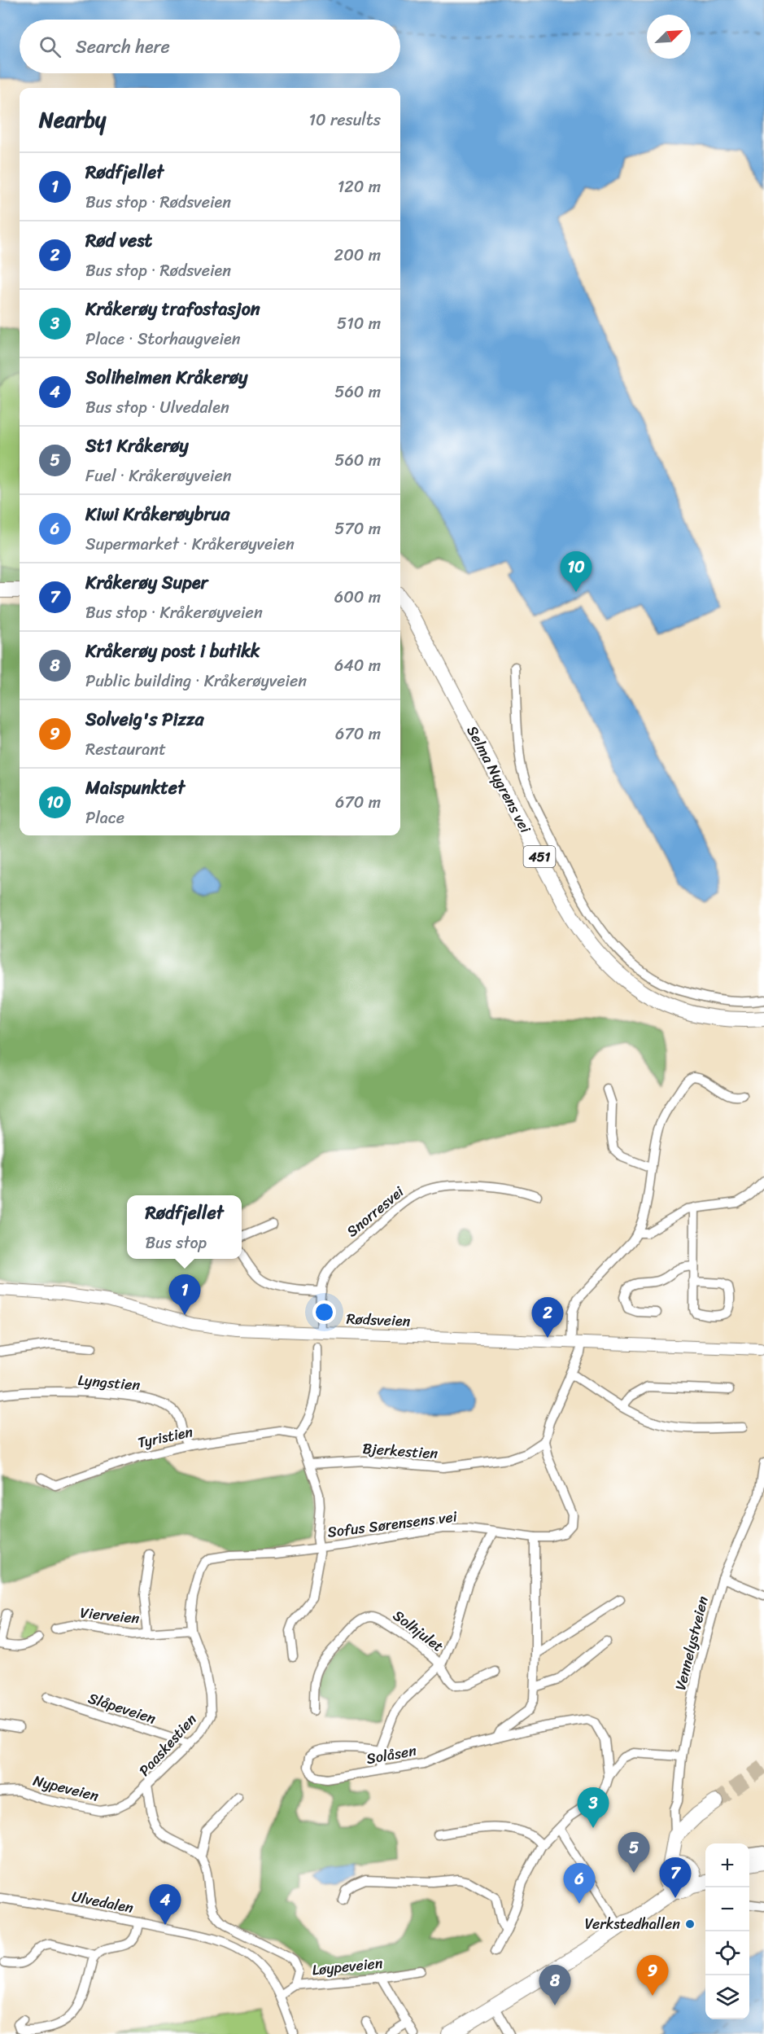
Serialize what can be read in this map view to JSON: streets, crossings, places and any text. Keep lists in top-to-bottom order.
{
  "streets": {
    "main road": ["Selma Nygrens vei", "451"],
    "street": [
      "Snorresvei",
      "Rødsveien",
      "Lyngstien",
      "Tyristien",
      "Bjerkestien",
      "Sofus Sørensens vei",
      "Vierveien",
      "Solhjulet",
      "Vennelystveien",
      "Slåpeveien",
      "Paaskestien",
      "Solåsen",
      "Nypeveien",
      "Ulvedalen",
      "Løypeveien"
    ]
  },
  "crossings": [
    ["Snorresvei", "Rødsveien"],
    ["Lyngstien", "Tyristien"],
    ["Bjerkestien", "Sofus Sørensens vei"],
    ["Sofus Sørensens vei", "Vierveien"],
    ["Sofus Sørensens vei", "Paaskestien"],
    ["Vierveien", "Paaskestien"],
    ["Slåpeveien", "Paaskestien"],
    ["Paaskestien", "Nypeveien"],
    ["Ulvedalen", "Løypeveien"]
  ],
  "places": ["Verkstedhallen"],
  "north": "top right",
  "page": {
    "search": "Search here",
    "heading": ["Nearby", "10 results"],
    "list": [
      {
        "mark": "1",
        "name": "Rødfjellet",
        "note": "Bus stop · Rødsveien",
        "value": "120 m"
      },
      {
        "mark": "2",
        "name": "Rød vest",
        "note": "Bus stop · Rødsveien",
        "value": "200 m"
      },
      {
        "mark": "3",
        "name": "Kråkerøy trafostasjon",
        "note": "Place · Storhaugveien",
        "value": "510 m"
      },
      {
        "mark": "4",
        "name": "Soliheimen Kråkerøy",
        "note": "Bus stop · Ulvedalen",
        "value": "560 m"
      },
      {
        "mark": "5",
        "name": "St1 Kråkerøy",
        "note": "Fuel · Kråkerøyveien",
        "value": "560 m"
      },
      {
        "mark": "6",
        "name": "Kiwi Kråkerøybrua",
        "note": "Supermarket · Kråkerøyveien",
        "value": "570 m"
      },
      {
        "mark": "7",
        "name": "Kråkerøy Super",
        "note": "Bus stop · Kråkerøyveien",
        "value": "600 m"
      },
      {
        "mark": "8",
        "name": "Kråkerøy post i butikk",
        "note": "Public building · Kråkerøyveien",
        "value": "640 m"
      },
      {
        "mark": "9",
        "name": "Solveig's Pizza",
        "note": "Restaurant",
        "value": "670 m"
      },
      {
        "mark": "10",
        "name": "Maispunktet",
        "note": "Place",
        "value": "670 m"
      }
    ],
    "pins": [
      "10",
      "1",
      "2",
      "3",
      "5",
      "7",
      "6",
      "4",
      "9",
      "8"
    ],
    "popup": ["Rødfjellet", "Bus stop"],
    "map_buttons": ["+", "−"]
  }
}
